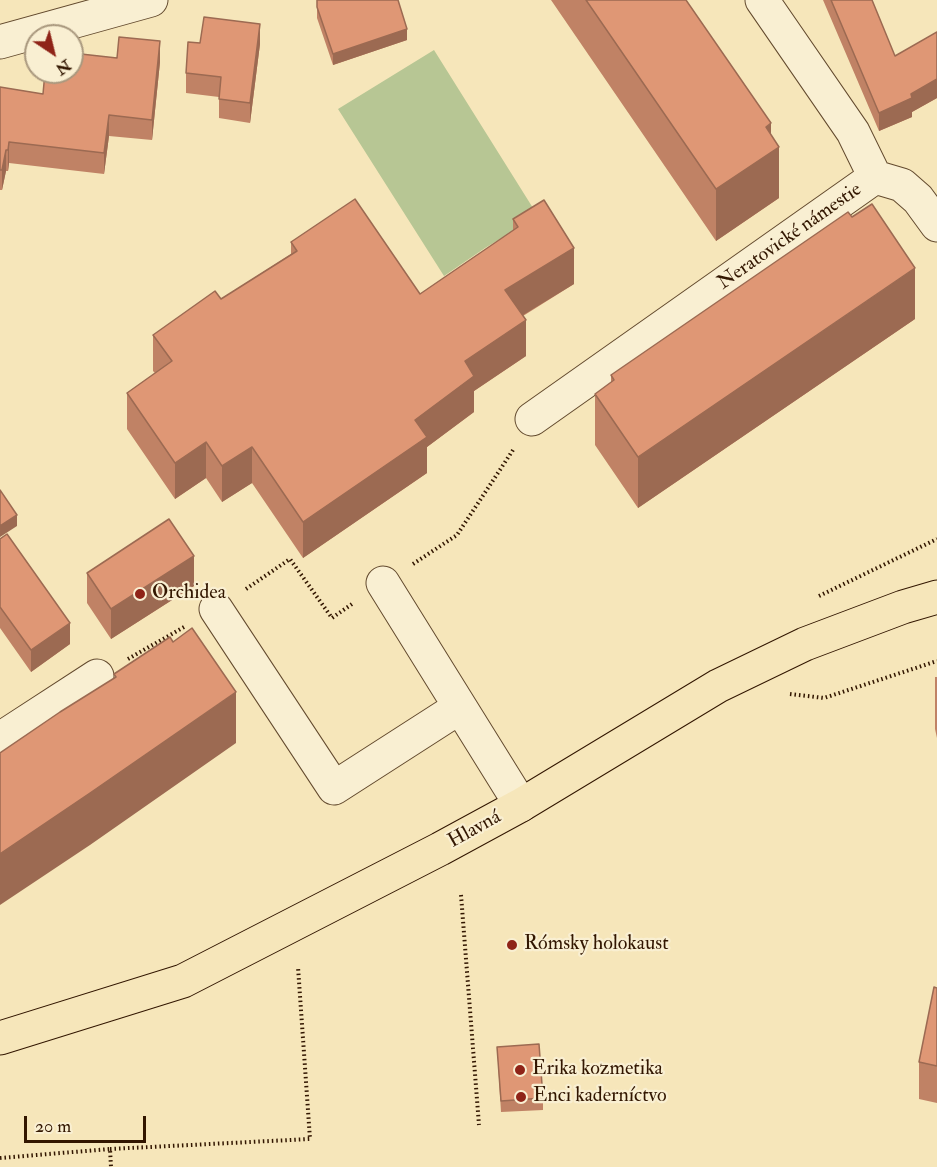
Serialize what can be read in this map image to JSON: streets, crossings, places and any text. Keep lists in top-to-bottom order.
{
  "streets": {
    "main road": ["Hlavná"],
    "street": ["Neratovické námestie"]
  },
  "places": [
    "Orchidea",
    "Rómsky holokaust",
    "Erika kozmetika",
    "Enci kaderníctvo"
  ],
  "scale_bar": "20 m",
  "north": "bottom right"
}
